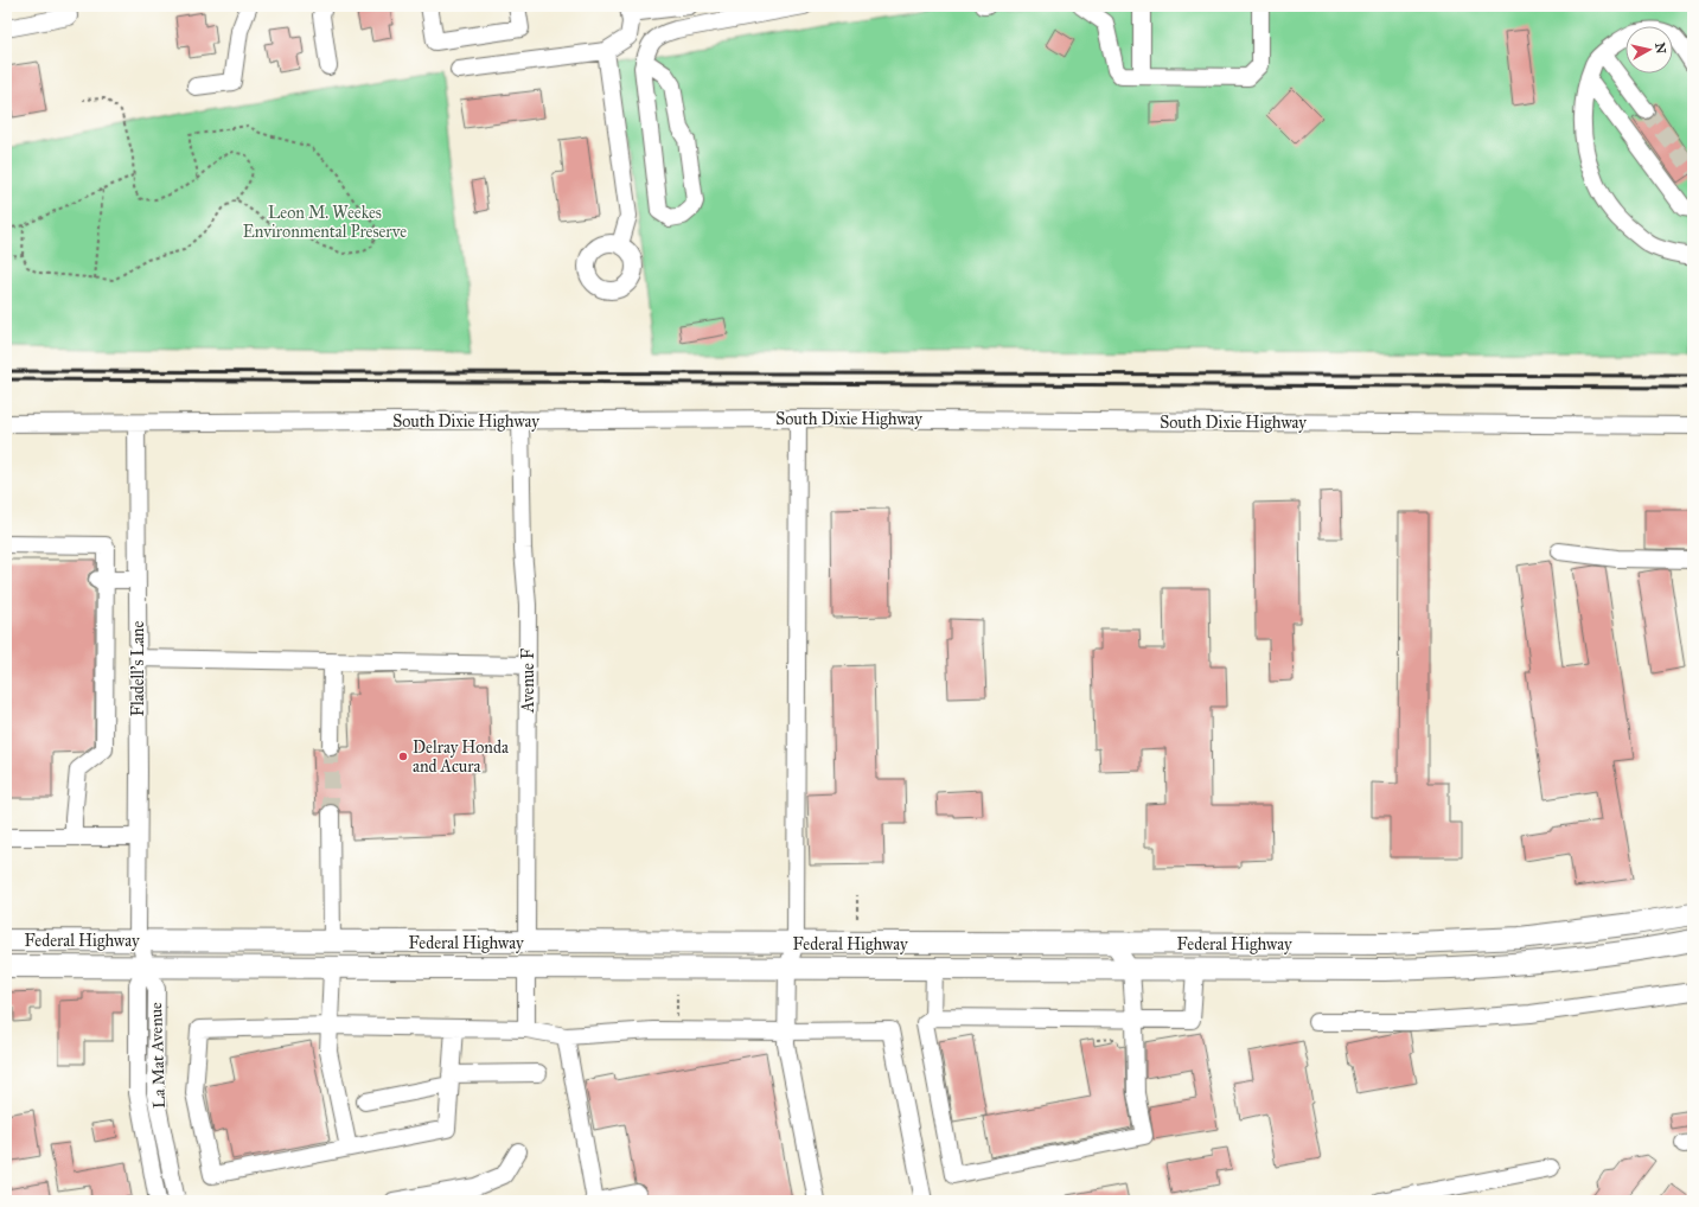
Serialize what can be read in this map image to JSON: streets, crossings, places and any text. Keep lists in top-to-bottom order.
{
  "streets": {
    "main road": ["Federal Highway"],
    "street": [
      "South Dixie Highway",
      "Fladell's Lane",
      "Avenue F",
      "La Mat Avenue"
    ]
  },
  "crossings": [
    ["South Dixie Highway", "Fladell's Lane"],
    ["South Dixie Highway", "Avenue F"],
    ["Fladell's Lane", "La Mat Avenue"],
    ["Avenue F", "Federal Highway"],
    ["Federal Highway", "La Mat Avenue"]
  ],
  "parks": ["Leon M. Weekes Environmental Preserve"],
  "places": ["Delray Honda and Acura"],
  "north": "right"
}
